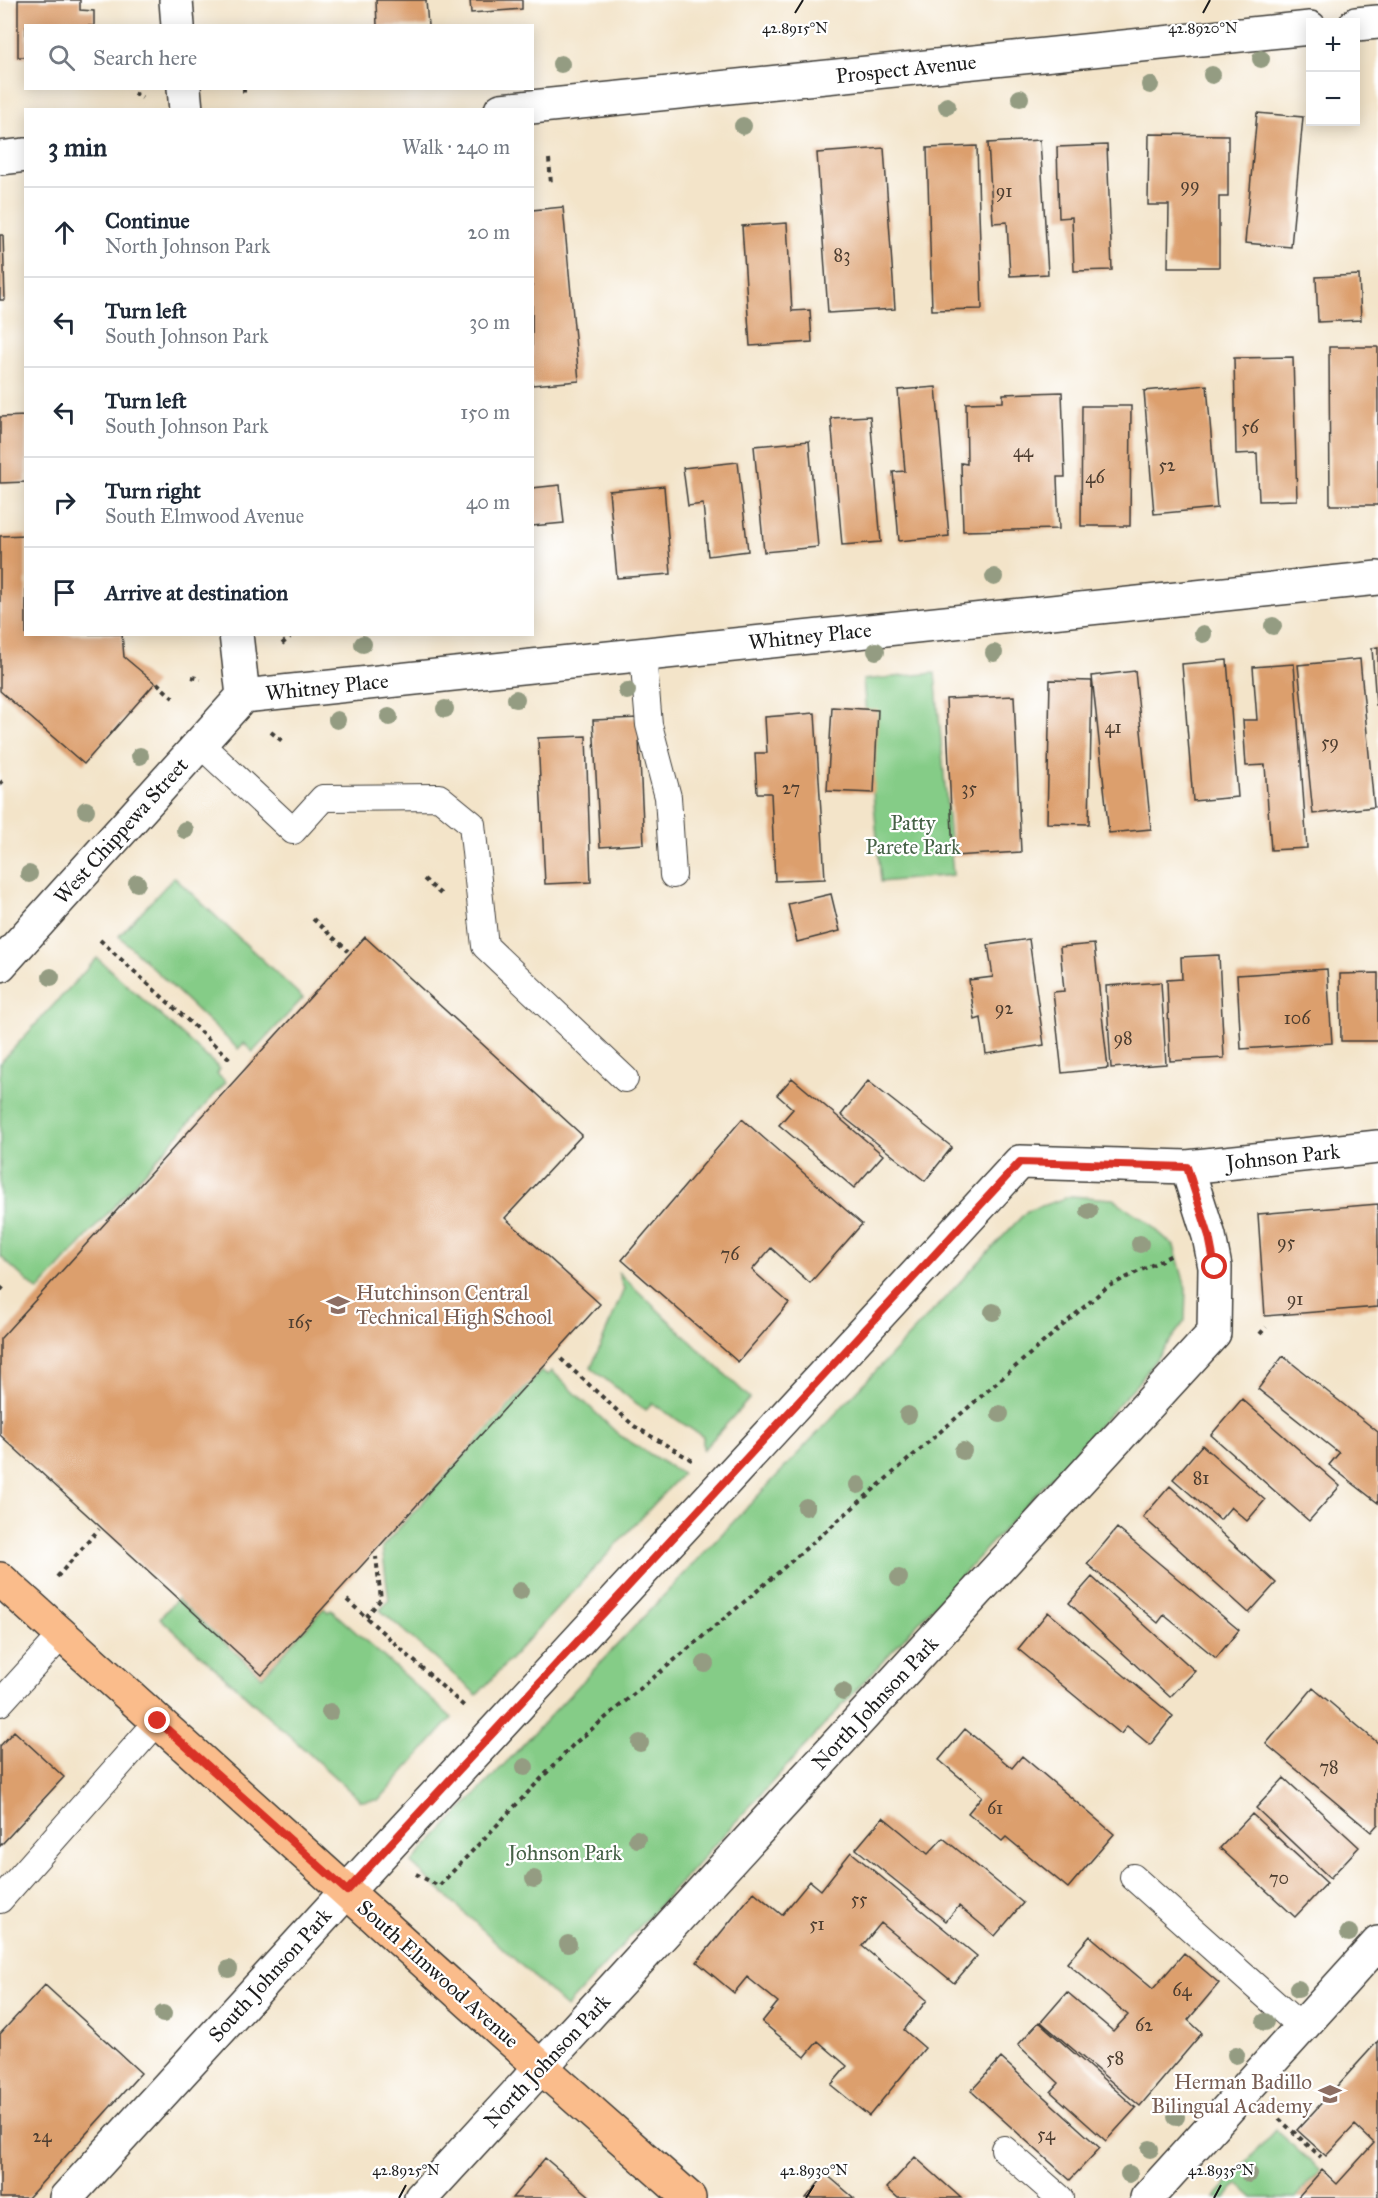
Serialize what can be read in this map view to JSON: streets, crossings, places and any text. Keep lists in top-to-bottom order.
{
  "streets": {
    "main road": ["South Elmwood Avenue"],
    "street": [
      "Prospect Avenue",
      "Whitney Place",
      "West Chippewa Street",
      "Johnson Park",
      "North Johnson Park",
      "South Johnson Park"
    ]
  },
  "crossings": [
    ["Whitney Place", "West Chippewa Street"],
    ["Johnson Park", "North Johnson Park"],
    ["Johnson Park", "South Johnson Park"],
    ["North Johnson Park", "South Elmwood Avenue"],
    ["North Johnson Park", "South Johnson Park"],
    ["South Elmwood Avenue", "South Johnson Park"]
  ],
  "parks": ["Patty Parete Park", "Johnson Park"],
  "places": {
    "school or university": ["Hutchinson Central Technical High School", "Herman Badillo Bilingual Academy"]
  },
  "house_numbers": [
    "99",
    "91",
    "83",
    "56",
    "44",
    "52",
    "46",
    "41",
    "59",
    "27",
    "35",
    "92",
    "106",
    "98",
    "95",
    "76",
    "91",
    "165",
    "81",
    "78",
    "61",
    "70",
    "55",
    "51",
    "64",
    "62",
    "58",
    "54",
    "24"
  ],
  "page": {
    "map_buttons": ["+", "−"],
    "search": "Search here",
    "heading": ["3 min", "Walk · 240 m"],
    "list": [
      ["Continue", "North Johnson Park", "20 m"],
      ["Turn left", "South Johnson Park", "30 m"],
      ["Turn left", "South Johnson Park", "150 m"],
      ["Turn right", "South Elmwood Avenue", "40 m"],
      "Arrive at destination"
    ]
  },
  "coordinates": [
    "42.8915°N",
    "42.8920°N",
    "42.8925°N",
    "42.8930°N",
    "42.8935°N"
  ]
}
